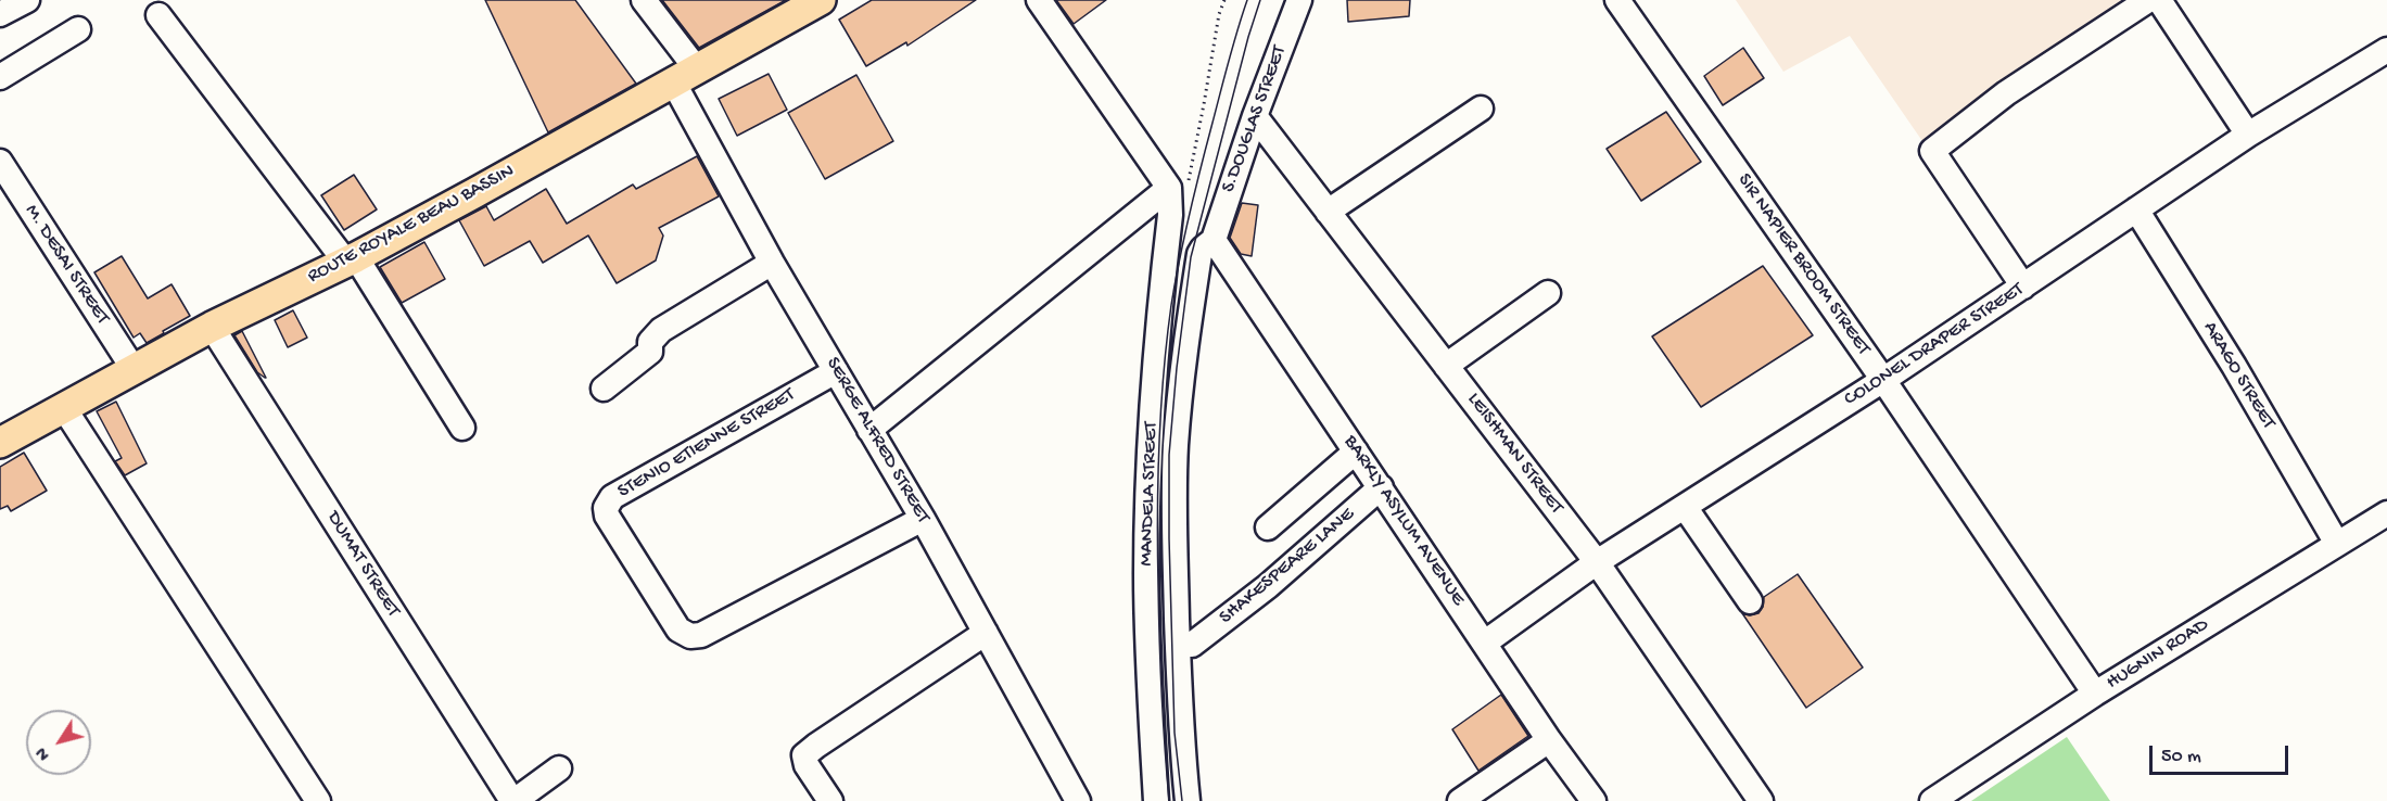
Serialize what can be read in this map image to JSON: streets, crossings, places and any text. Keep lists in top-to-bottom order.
{
  "streets": {
    "main road": ["ROUTE ROYALE BEAU BASSIN"],
    "street": [
      "S.DOUGLAS STREET",
      "M. DESAI STREET",
      "SIR NAPIER BROOM STREET",
      "COLONEL DRAPER STREET",
      "ARAGO STREET",
      "SERGE ALFRED STREET",
      "STENIO ETIENNE STREET",
      "LEISHMAN STREET",
      "MANDELA STREET",
      "BARKLY ASYLUM AVENUE",
      "DUMAT STREET",
      "SHAKESPEARE LANE",
      "HUGNIN ROAD"
    ]
  },
  "crossings": [
    ["S.DOUGLAS STREET", "LEISHMAN STREET"],
    ["S.DOUGLAS STREET", "BARKLY ASYLUM AVENUE"],
    ["ROUTE ROYALE BEAU BASSIN", "M. DESAI STREET"],
    ["ROUTE ROYALE BEAU BASSIN", "SERGE ALFRED STREET"],
    ["ROUTE ROYALE BEAU BASSIN", "DUMAT STREET"],
    ["SIR NAPIER BROOM STREET", "COLONEL DRAPER STREET"],
    ["SIR NAPIER BROOM STREET", "HUGNIN ROAD"],
    ["COLONEL DRAPER STREET", "ARAGO STREET"],
    ["COLONEL DRAPER STREET", "LEISHMAN STREET"],
    ["COLONEL DRAPER STREET", "BARKLY ASYLUM AVENUE"],
    ["ARAGO STREET", "HUGNIN ROAD"],
    ["SERGE ALFRED STREET", "STENIO ETIENNE STREET"],
    ["BARKLY ASYLUM AVENUE", "SHAKESPEARE LANE"]
  ],
  "scale_bar": "50 m",
  "north": "bottom left"
}
